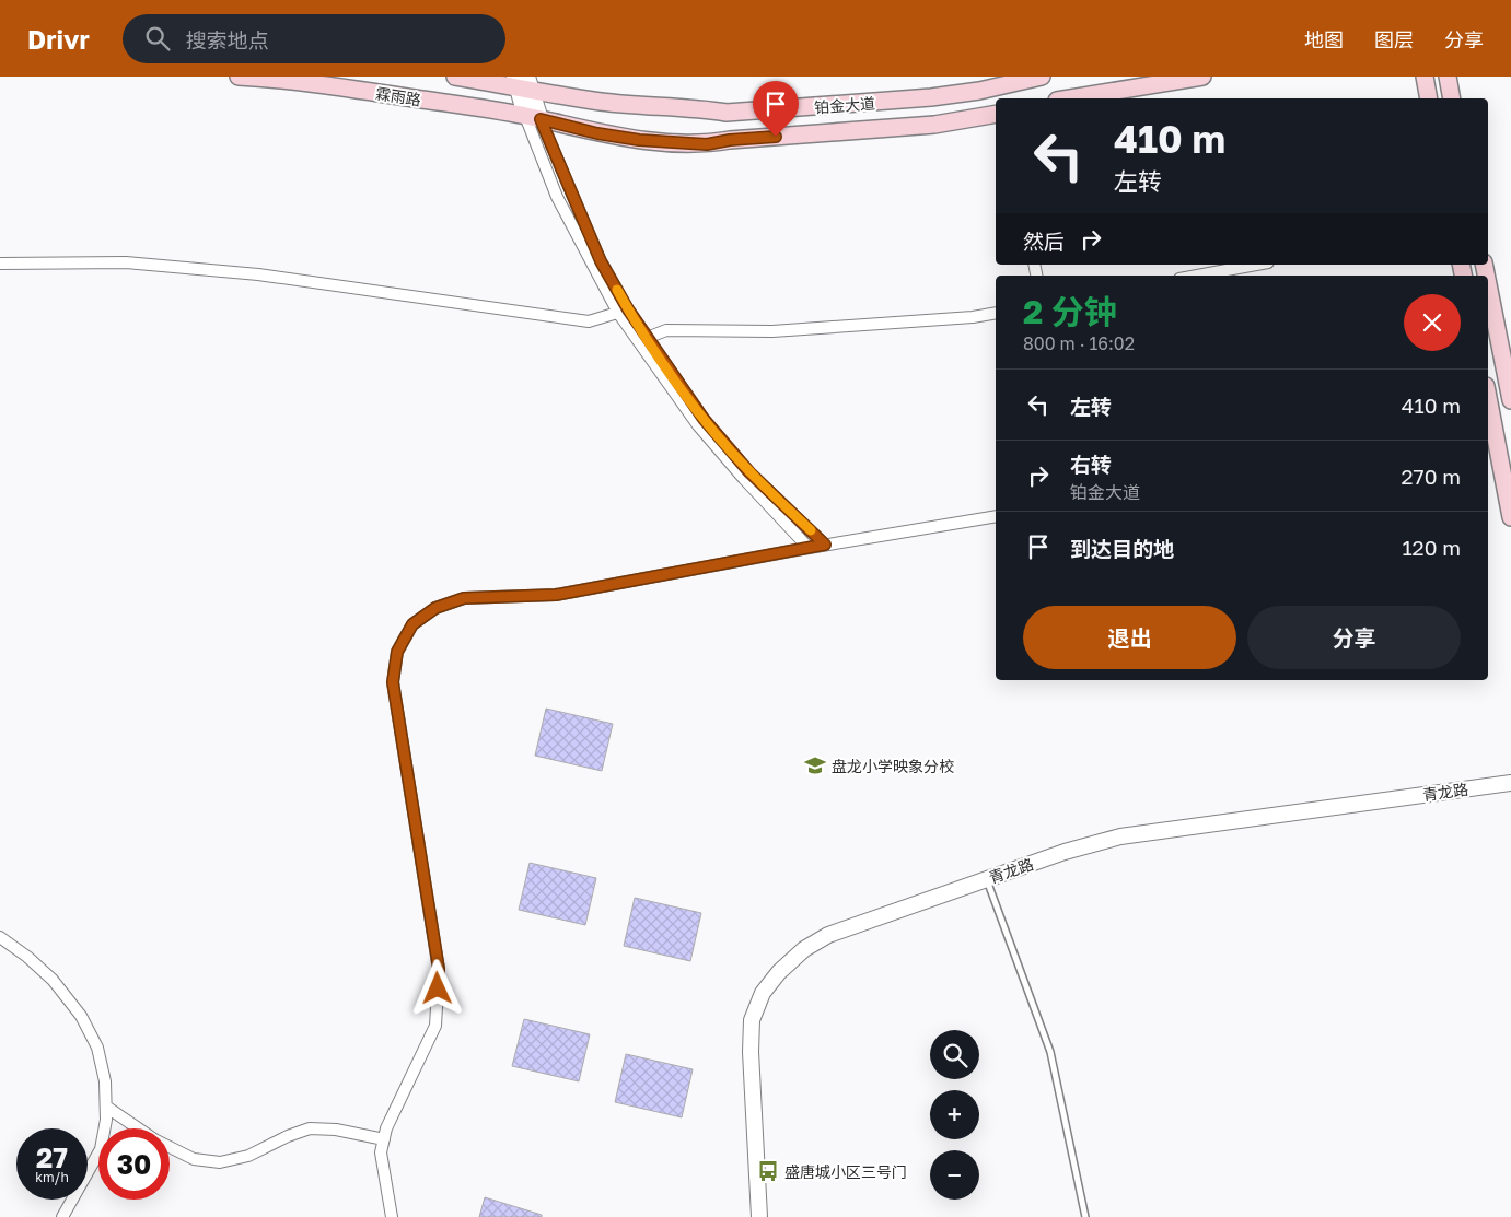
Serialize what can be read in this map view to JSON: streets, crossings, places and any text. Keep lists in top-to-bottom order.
{
  "streets": {
    "main road": ["霖雨路", "铂金大道"],
    "street": ["青龙路"]
  },
  "crossings": [
    ["霖雨路", "铂金大道"]
  ],
  "places": {
    "school or university": ["盘龙小学映象分校"],
    "bus stop": ["盛唐城小区三号门"]
  },
  "page": {
    "header": "Drivr",
    "search": "搜索地点",
    "nav": ["地图", "图层", "分享"],
    "turn": ["410 m", "左转"],
    "then": "然后",
    "heading": ["2 分钟", "800 m · 16:02"],
    "list": [
      {
        "name": "左转",
        "value": "410 m"
      },
      {
        "name": "右转",
        "note": "铂金大道",
        "value": "270 m"
      },
      {
        "name": "到达目的地",
        "value": "120 m"
      }
    ],
    "buttons": ["退出", "分享"],
    "map_buttons": ["+", "−"],
    "speed": "27 km/h",
    "limit": "30"
  }
}
